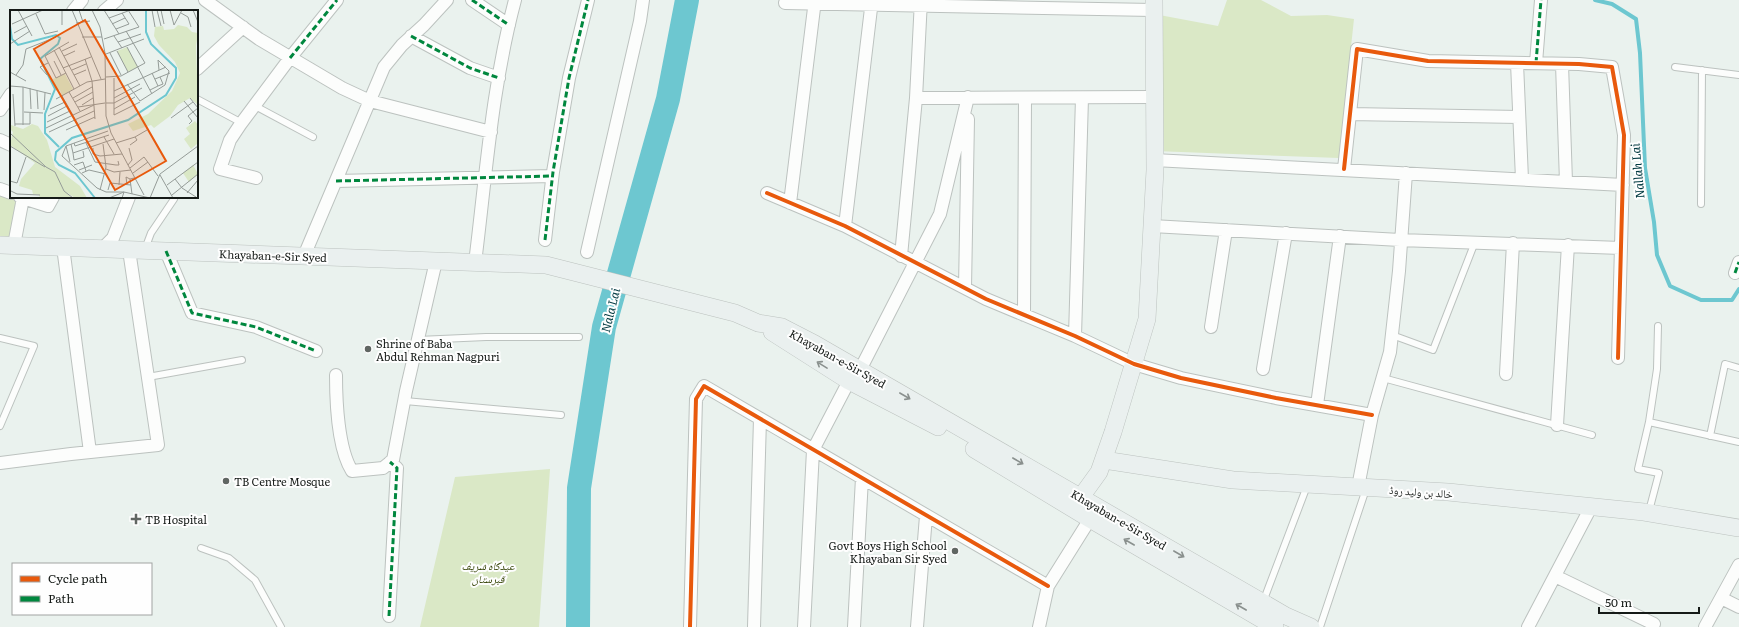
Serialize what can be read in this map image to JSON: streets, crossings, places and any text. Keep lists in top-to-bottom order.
{
  "streets": {
    "main road": ["Khayaban-e-Sir Syed", "خالد بن ولید روڈ"]
  },
  "water": ["Nallah Lai", "Nala Lai"],
  "parks": ["عیدگاہ شریف قبرستان"],
  "places": {
    "other": ["Shrine of Baba Abdul Rehman Nagpuri", "TB Centre Mosque", "Govt Boys High School Khayaban Sir Syed"],
    "health": ["TB Hospital"]
  },
  "legend": ["Cycle path", "Path"],
  "scale_bar": "50 m"
}
